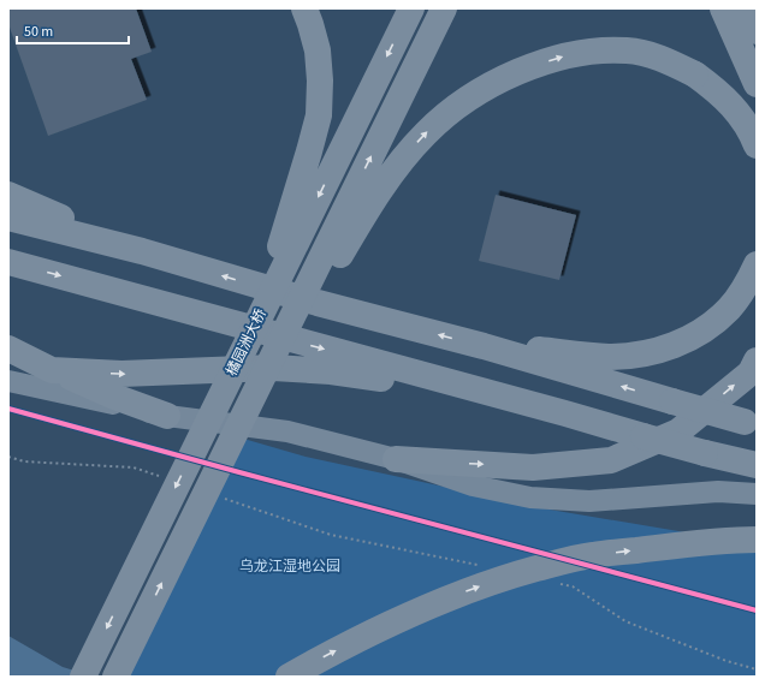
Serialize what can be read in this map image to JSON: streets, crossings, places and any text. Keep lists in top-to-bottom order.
{
  "streets": {
    "highway": ["橘园洲大桥"]
  },
  "parks": ["乌龙江湿地公园"],
  "scale_bar": "50 m"
}
